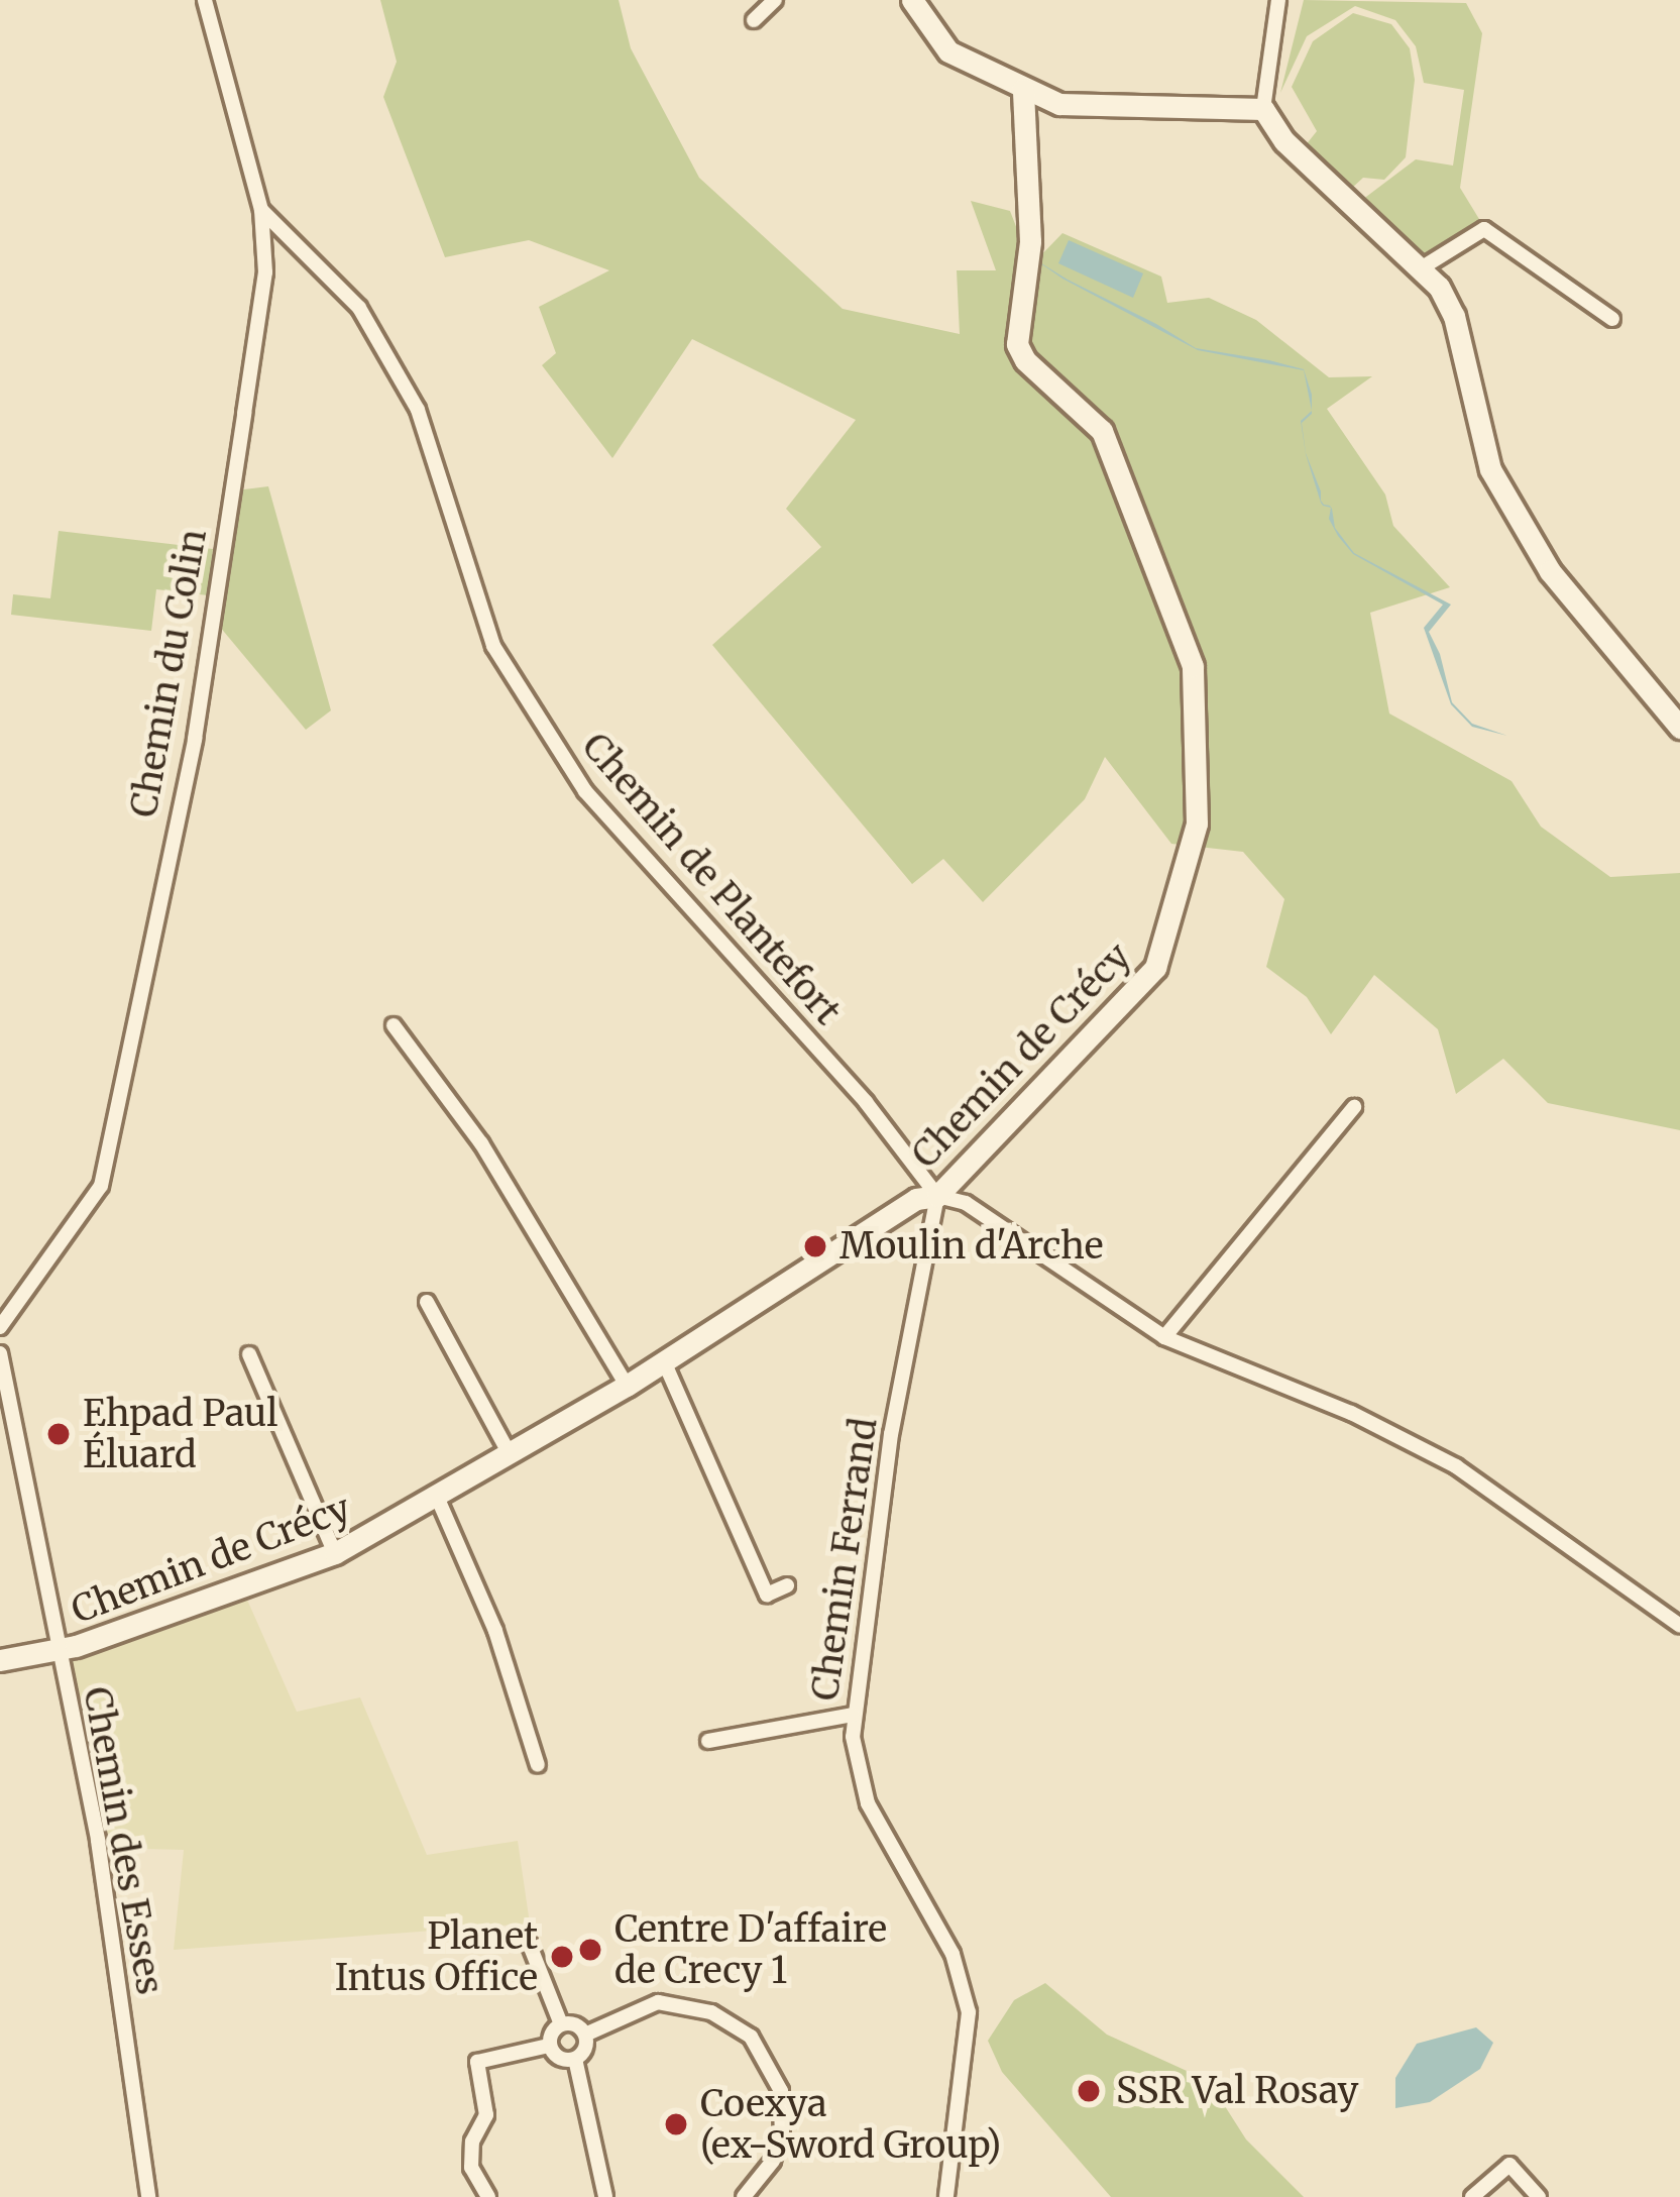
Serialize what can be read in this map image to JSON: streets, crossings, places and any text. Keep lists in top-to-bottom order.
{
  "streets": {
    "street": [
      "Chemin du Colin",
      "Chemin de Plantefort",
      "Chemin de Crécy",
      "Chemin Ferrand",
      "Chemin des Esses"
    ]
  },
  "crossings": [
    ["Chemin du Colin", "Chemin de Plantefort"],
    ["Chemin de Plantefort", "Chemin de Crécy"],
    ["Chemin de Plantefort", "Chemin Ferrand"],
    ["Chemin de Crécy", "Chemin Ferrand"],
    ["Chemin de Crécy", "Chemin des Esses"]
  ],
  "places": [
    "Moulin d'Arche",
    "Ehpad Paul Éluard",
    "Centre D'affaire de Crecy 1",
    "Planet Intus Office",
    "SSR Val Rosay",
    "Coexya (ex-Sword Group)"
  ]
}
